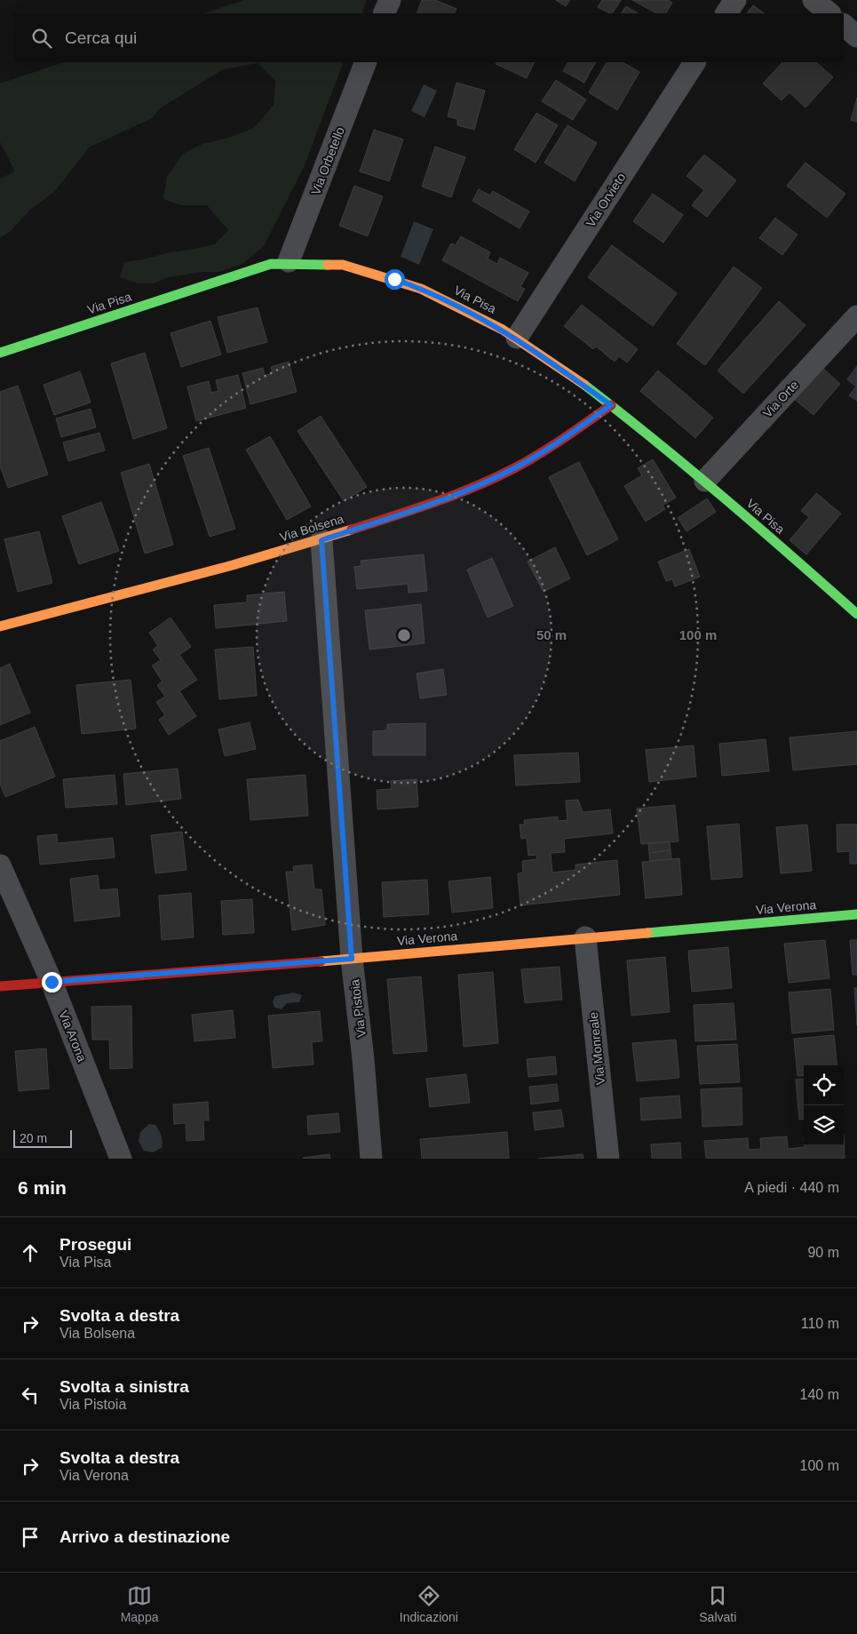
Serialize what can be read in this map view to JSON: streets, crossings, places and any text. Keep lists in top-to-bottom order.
{
  "streets": {
    "street": [
      "Via Orbetello",
      "Via Orvieto",
      "Via Pisa",
      "Via Orte",
      "Via Bolsena",
      "Via Verona",
      "Via Pistoia",
      "Via Arona",
      "Via Monreale"
    ]
  },
  "crossings": [
    ["Via Orbetello", "Via Pisa"],
    ["Via Orvieto", "Via Pisa"],
    ["Via Pisa", "Via Orte"],
    ["Via Pisa", "Via Bolsena"],
    ["Via Bolsena", "Via Pistoia"],
    ["Via Verona", "Via Pistoia"],
    ["Via Verona", "Via Arona"],
    ["Via Verona", "Via Monreale"]
  ],
  "scale_bar": "20 m",
  "page": {
    "search": "Cerca qui",
    "scale": "20 m",
    "heading": ["6 min", "A piedi · 440 m"],
    "list": [
      ["Prosegui", "Via Pisa", "90 m"],
      ["Svolta a destra", "Via Bolsena", "110 m"],
      ["Svolta a sinistra", "Via Pistoia", "140 m"],
      ["Svolta a destra", "Via Verona", "100 m"],
      "Arrivo a destinazione"
    ],
    "nav": ["Mappa", "Indicazioni", "Salvati"]
  },
  "rings": ["50 m", "100 m"]
}
